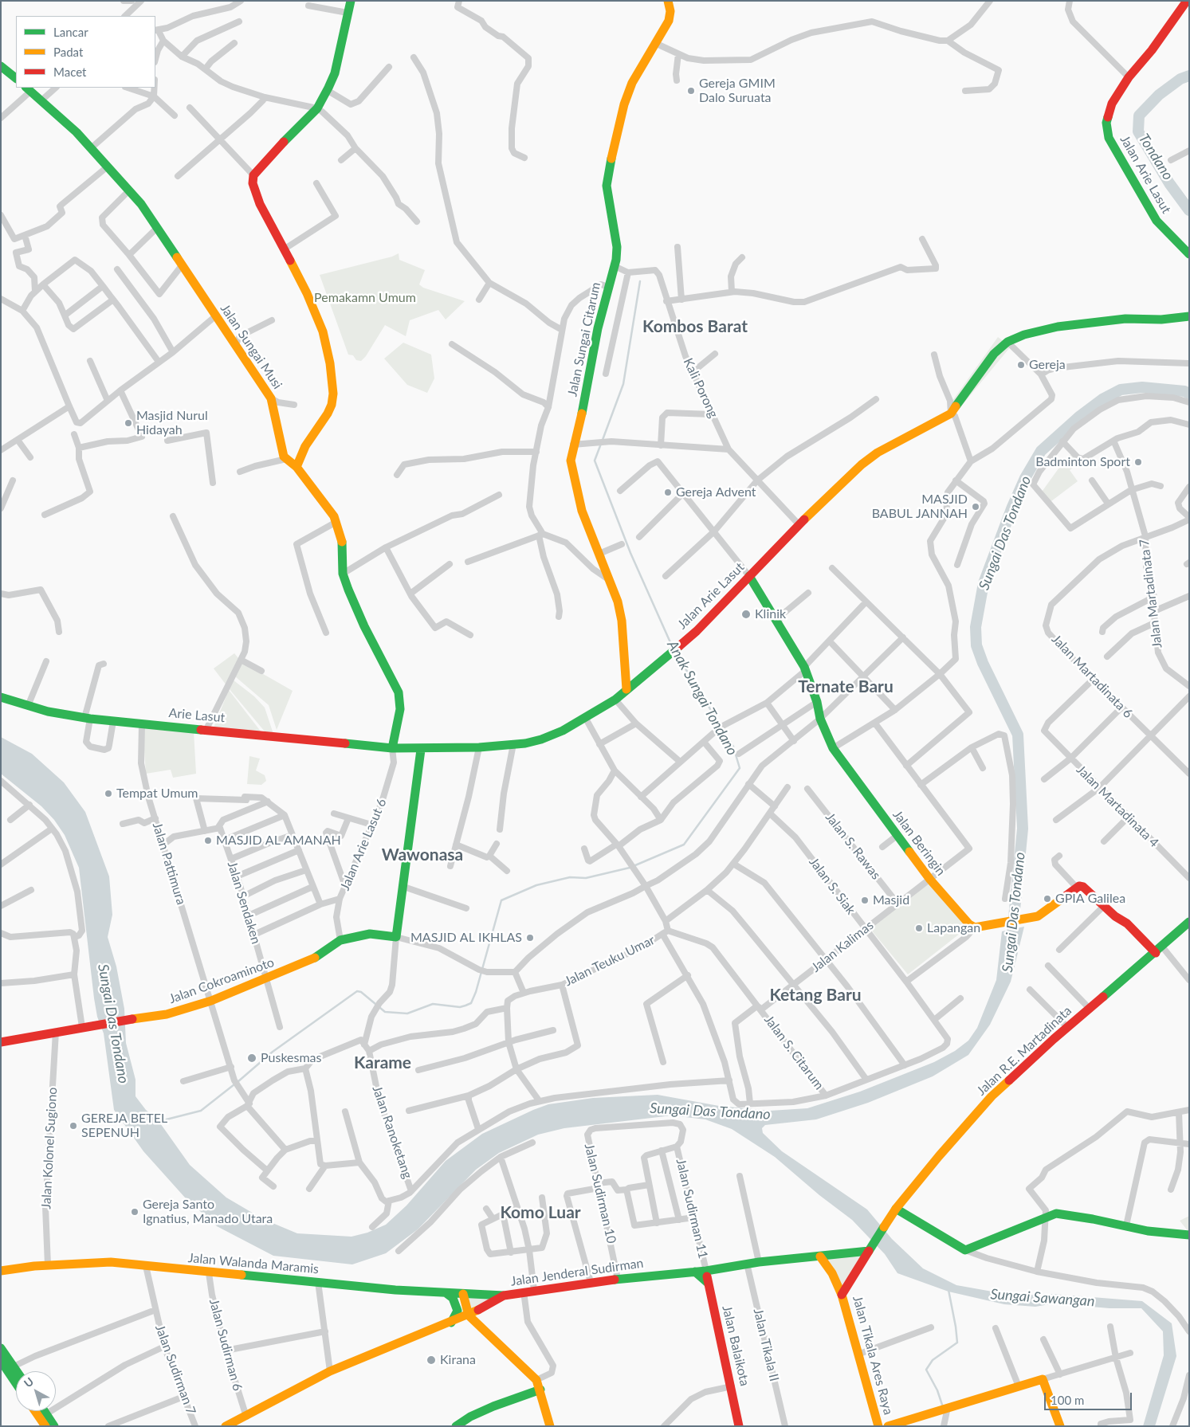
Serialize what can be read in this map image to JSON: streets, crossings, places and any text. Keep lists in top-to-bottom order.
{
  "streets": {
    "main road": [
      "Jalan Arie Lasut",
      "Jalan Sungai Citarum",
      "Jalan Sungai Musi",
      "Arie Lasut",
      "Jalan Beringin",
      "Jalan Cokroaminoto",
      "Jalan R.E. Martadinata",
      "Jalan Walanda Maramis",
      "Jalan Jenderal Sudirman",
      "Jalan Balaikota",
      "Jalan Tikala Ares Raya"
    ],
    "street": [
      "Kali Porong",
      "Jalan Martadinata 7",
      "Jalan Martadinata 6",
      "Jalan Martadinata 4",
      "Jalan Arie Lasut 6",
      "Jalan S. Rawas",
      "Jalan Pattimura",
      "Jalan S. Siak",
      "Jalan Sendaken",
      "Jalan Kalimas",
      "Jalan Teuku Umar",
      "Jalan S. Citarum",
      "Jalan Ranoketang",
      "Jalan Kolonel Sugiono",
      "Jalan Sudirman 10",
      "Jalan Sudirman 11",
      "Jalan Sudirman 6",
      "Jalan Tikala II",
      "Jalan Sudirman 7"
    ]
  },
  "crossings": [
    ["Jalan Arie Lasut", "Jalan Sungai Citarum"],
    ["Jalan Arie Lasut", "Kali Porong"],
    ["Jalan Arie Lasut", "Arie Lasut"],
    ["Jalan Arie Lasut", "Jalan Beringin"],
    ["Jalan Arie Lasut", "Jalan Arie Lasut 6"],
    ["Jalan Martadinata 7", "Jalan Martadinata 6"],
    ["Jalan Martadinata 6", "Jalan Martadinata 4"],
    ["Arie Lasut", "Jalan Arie Lasut 6"],
    ["Arie Lasut", "Jalan Pattimura"],
    ["Jalan Beringin", "Jalan Kalimas"],
    ["Jalan Arie Lasut 6", "Jalan Cokroaminoto"],
    ["Jalan S. Rawas", "Jalan Kalimas"],
    ["Jalan Pattimura", "Jalan Cokroaminoto"],
    ["Jalan S. Siak", "Jalan Kalimas"],
    ["Jalan Sendaken", "Jalan Cokroaminoto"],
    ["Jalan Kalimas", "Jalan S. Citarum"],
    ["Jalan Cokroaminoto", "Jalan Kolonel Sugiono"],
    ["Jalan Kolonel Sugiono", "Jalan Walanda Maramis"],
    ["Jalan Sudirman 10", "Jalan Sudirman 11"],
    ["Jalan Sudirman 10", "Jalan Jenderal Sudirman"],
    ["Jalan Sudirman 11", "Jalan Jenderal Sudirman"],
    ["Jalan Sudirman 11", "Jalan Balaikota"],
    ["Jalan Walanda Maramis", "Jalan Jenderal Sudirman"],
    ["Jalan Walanda Maramis", "Jalan Sudirman 6"],
    ["Jalan Walanda Maramis", "Jalan Sudirman 7"],
    ["Jalan Jenderal Sudirman", "Jalan Sudirman 6"],
    ["Jalan Jenderal Sudirman", "Jalan Tikala II"],
    ["Jalan Jenderal Sudirman", "Jalan Balaikota"],
    ["Jalan Jenderal Sudirman", "Jalan Tikala Ares Raya"]
  ],
  "districts": [
    "Kombos Barat",
    "Ternate Baru",
    "Wawonasa",
    "Ketang Baru",
    "Karame",
    "Komo Luar"
  ],
  "water": [
    "Tondano",
    "Sungai Das Tondano",
    "Anak Sungai Tondano",
    "Sungai Sawangan"
  ],
  "parks": ["Pemakamn Umum"],
  "places": [
    "Gereja GMIM Dalo Suruata",
    "Gereja",
    "Masjid Nurul Hidayah",
    "Badminton Sport",
    "Gereja Advent",
    "MASJID BABUL JANNAH",
    "Klinik",
    "Tempat Umum",
    "MASJID AL AMANAH",
    "GPIA Galilea",
    "Masjid",
    "Lapangan",
    "MASJID AL IKHLAS",
    "Puskesmas",
    "GEREJA BETEL SEPENUH",
    "Gereja Santo Ignatius, Manado Utara",
    "Kirana"
  ],
  "legend": ["Lancar", "Padat", "Macet"],
  "scale_bar": "100 m",
  "north": "top left"
}
